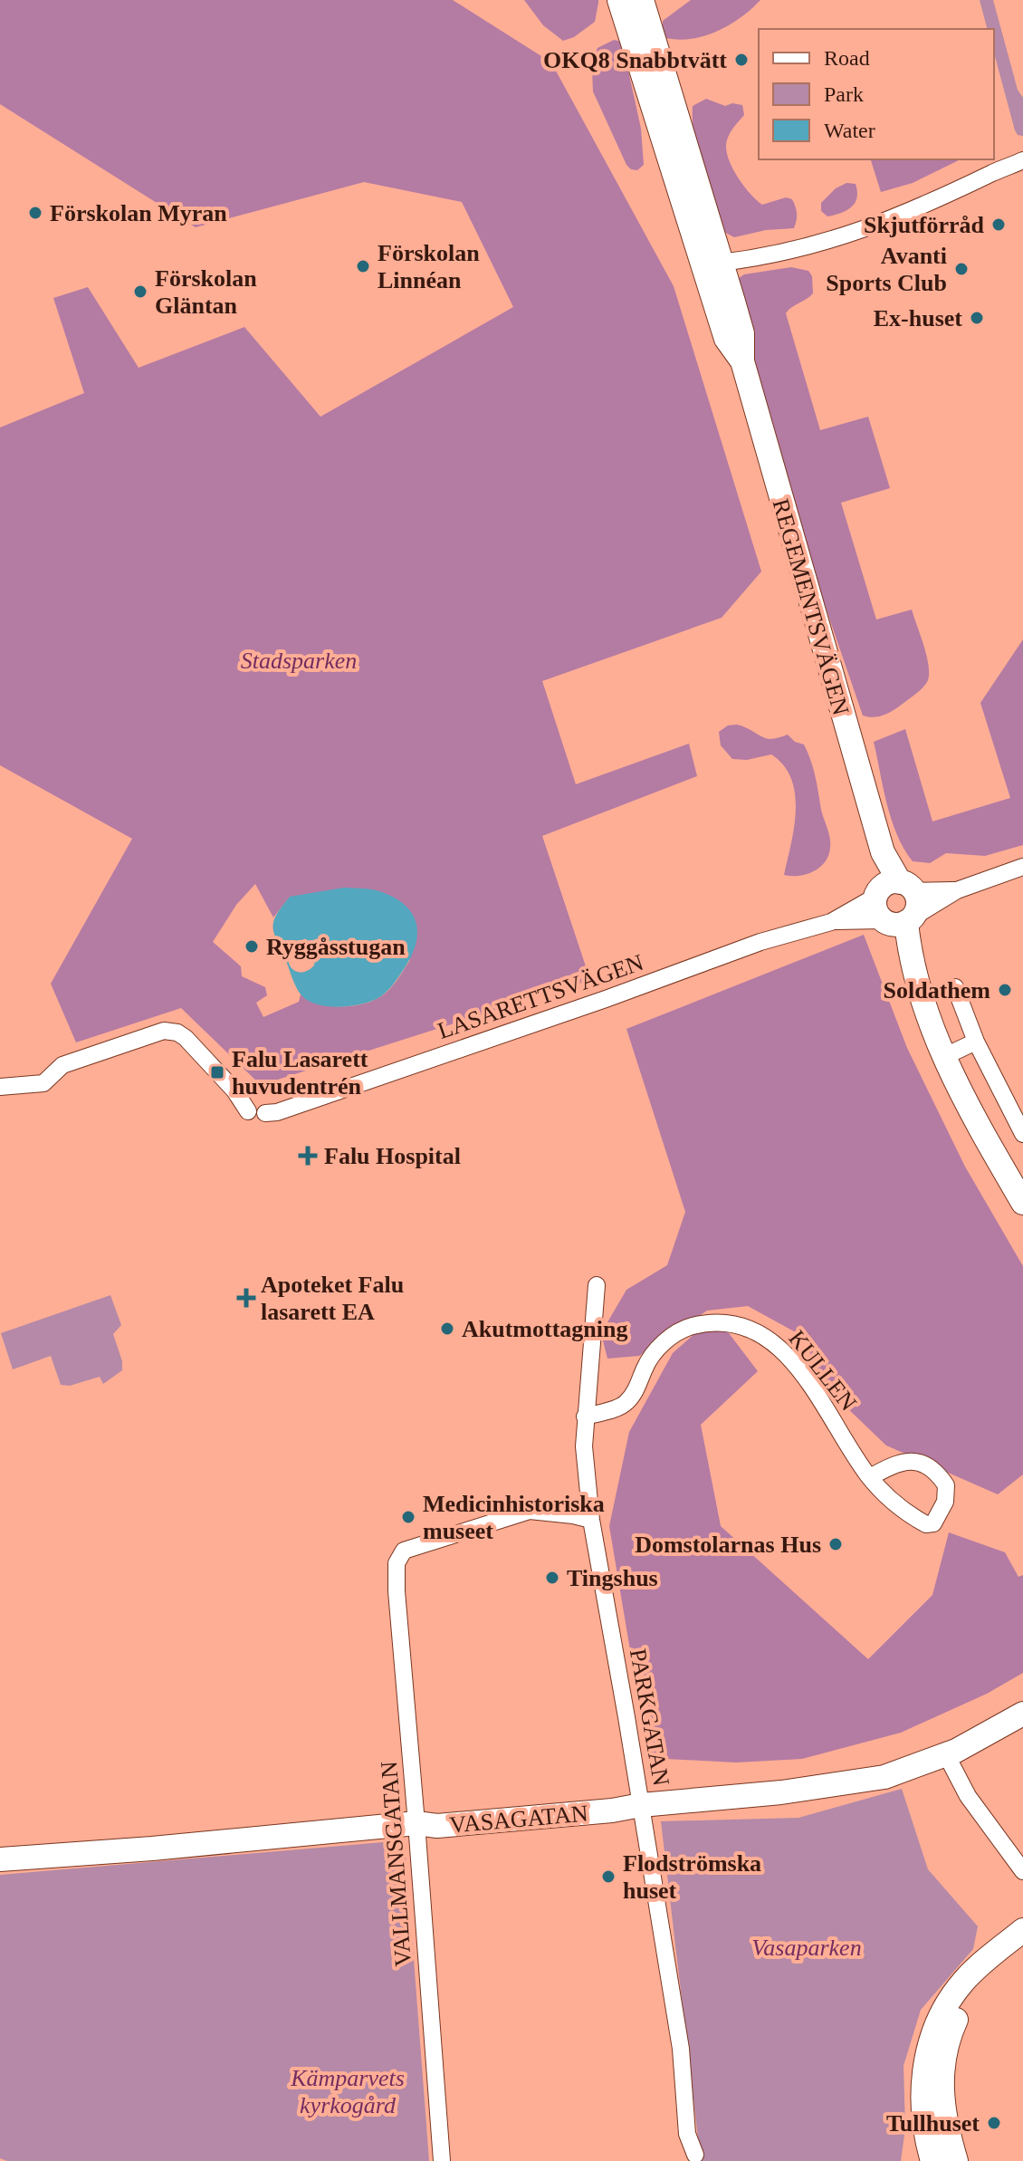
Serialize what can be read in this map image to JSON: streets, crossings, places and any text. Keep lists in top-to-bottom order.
{
  "streets": {
    "main road": ["REGEMENTSVÄGEN", "VASAGATAN"],
    "street": [
      "LASARETTSVÄGEN",
      "KULLEN",
      "PARKGATAN",
      "VALLMANSGATAN"
    ]
  },
  "crossings": [
    ["REGEMENTSVÄGEN", "LASARETTSVÄGEN"],
    ["KULLEN", "PARKGATAN"],
    ["PARKGATAN", "VASAGATAN"],
    ["PARKGATAN", "VALLMANSGATAN"],
    ["VASAGATAN", "VALLMANSGATAN"]
  ],
  "parks": ["Stadsparken", "Vasaparken", "Kämparvets kyrkogård"],
  "places": {
    "other": [
      "OKQ8 Snabbtvätt",
      "Förskolan Myran",
      "Skjutförråd",
      "Förskolan Linnéan",
      "Avanti Sports Club",
      "Förskolan Gläntan",
      "Ex-huset",
      "Ryggåsstugan",
      "Soldathem",
      "Akutmottagning",
      "Medicinhistoriska museet",
      "Domstolarnas Hus",
      "Tingshus",
      "Flodströmska huset",
      "Tullhuset"
    ],
    "transit": ["Falu Lasarett huvudentrén"],
    "health": ["Falu Hospital", "Apoteket Falu lasarett EA"]
  },
  "legend": ["Road", "Park", "Water"]
}
